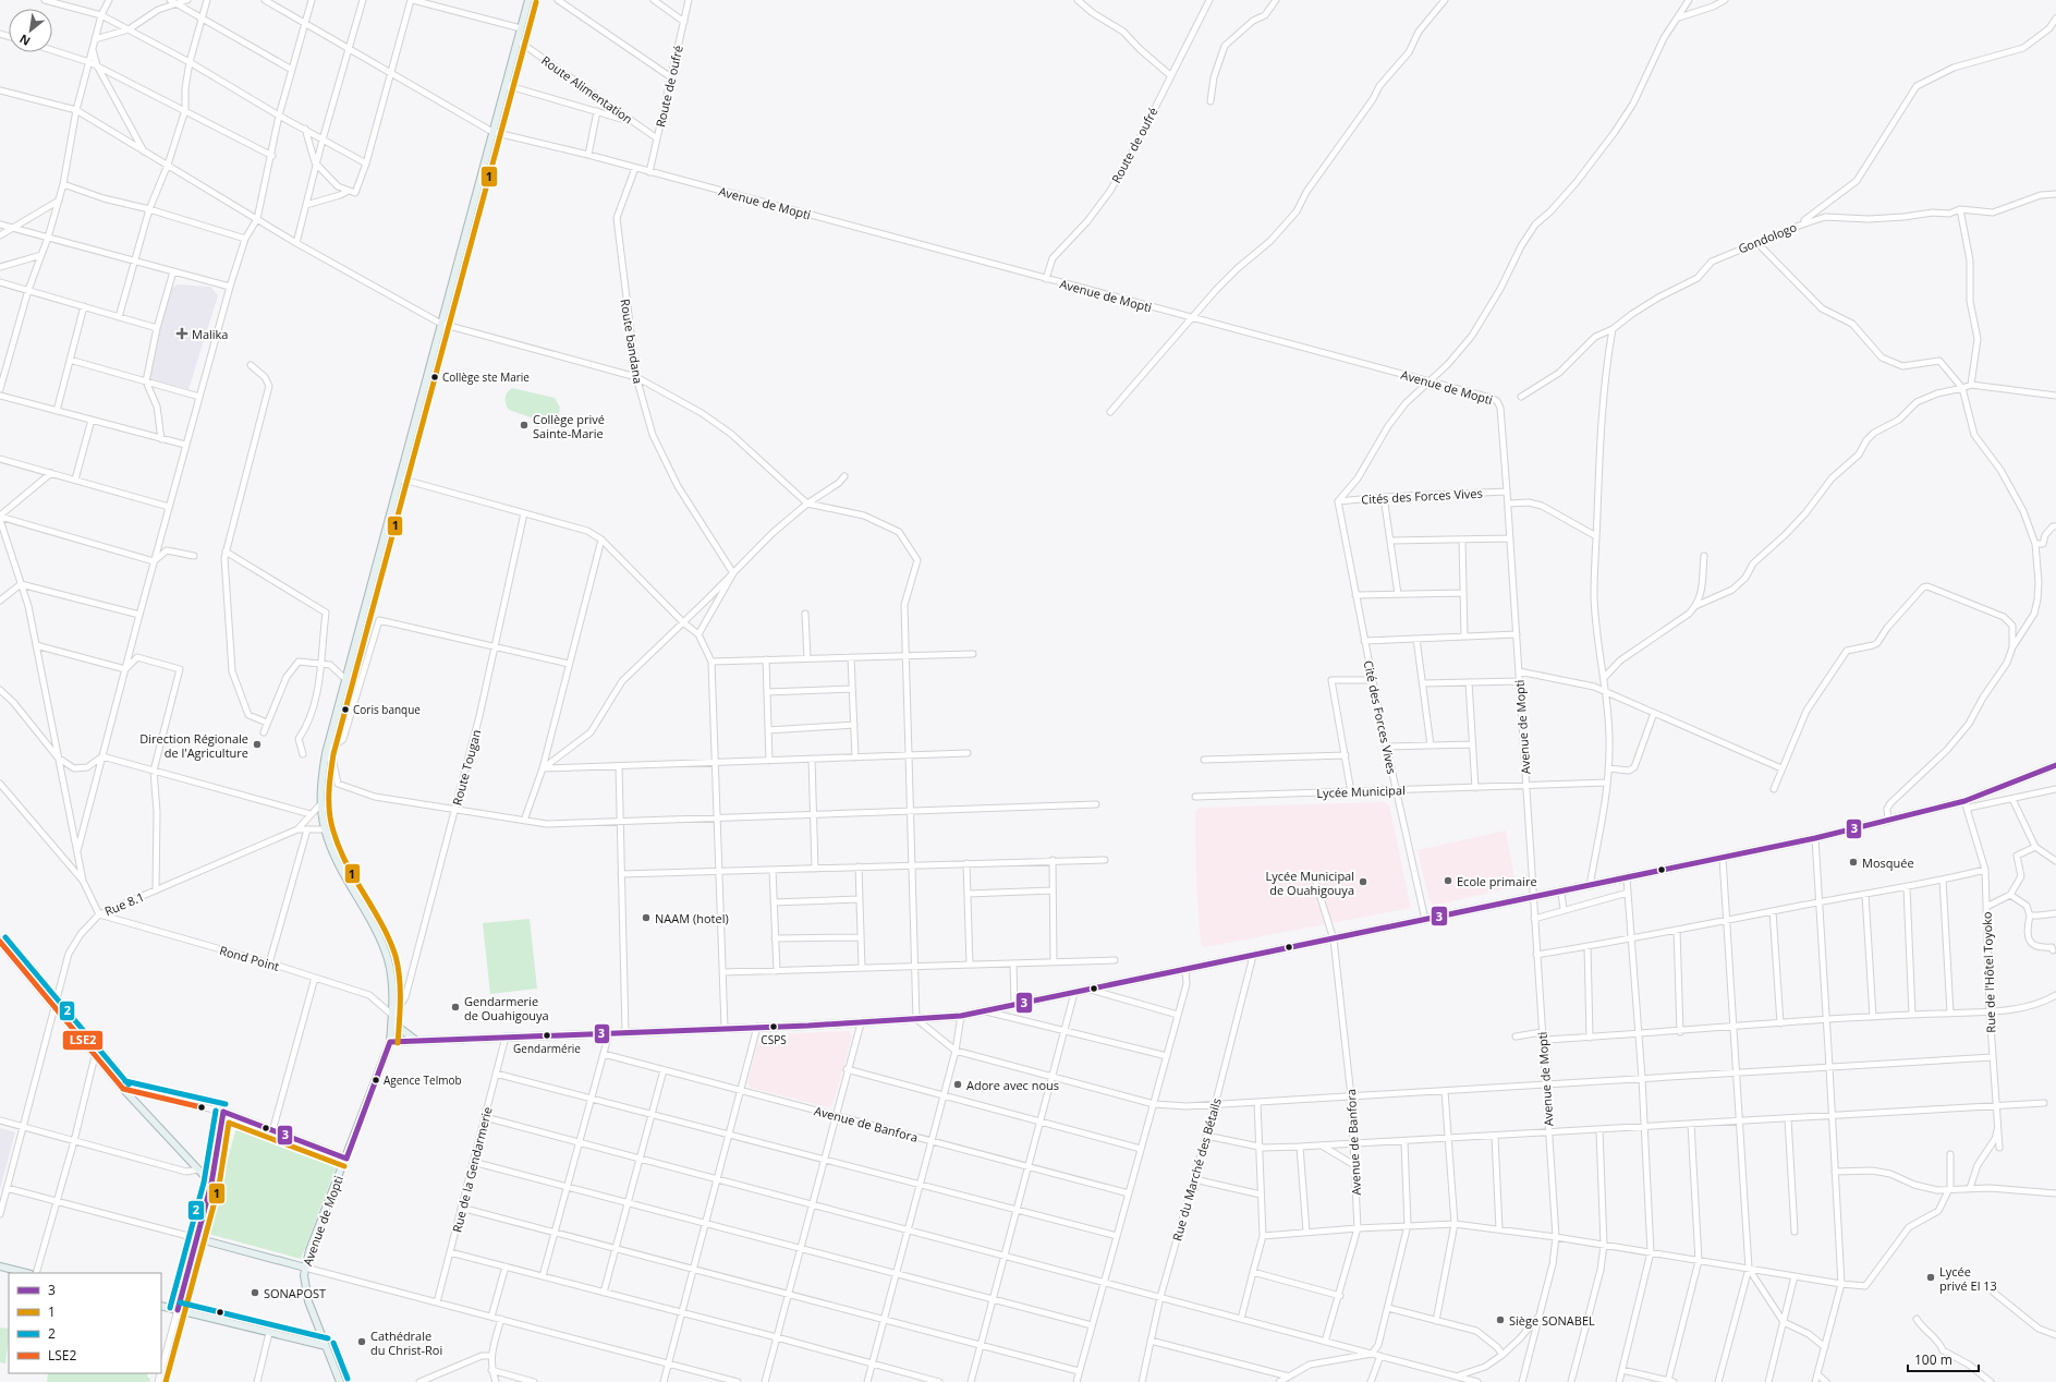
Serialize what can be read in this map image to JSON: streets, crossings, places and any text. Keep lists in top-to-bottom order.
{
  "streets": {
    "main road": ["Avenue de Mopti"],
    "street": [
      "Route de oufré",
      "Route Alimentation",
      "Gondologo",
      "Route bandana",
      "Cités des Forces Vives",
      "Cité des Forces Vives",
      "Route Tougan",
      "Lycée Municipal",
      "Rue 8.1",
      "Rond Point",
      "Rue de l'Hôtel Toyoko",
      "Avenue de Banfora",
      "Rue de la Gendarmerie",
      "Rue du Marché des Bétails"
    ]
  },
  "crossings": [
    ["Route de oufré", "Route Alimentation"],
    ["Route de oufré", "Avenue de Mopti"],
    ["Route Alimentation", "Avenue de Mopti"],
    ["Avenue de Mopti", "Route bandana"],
    ["Avenue de Mopti", "Cités des Forces Vives"],
    ["Avenue de Mopti", "Route Tougan"],
    ["Avenue de Mopti", "Lycée Municipal"],
    ["Avenue de Mopti", "Rue 8.1"],
    ["Avenue de Mopti", "Rond Point"],
    ["Cités des Forces Vives", "Cité des Forces Vives"],
    ["Cité des Forces Vives", "Lycée Municipal"],
    ["Route Tougan", "Rond Point"],
    ["Rue 8.1", "Rond Point"]
  ],
  "places": {
    "health": ["Malika"],
    "other": [
      "Collège ste Marie",
      "Collège privé Sainte-Marie",
      "Coris banque",
      "Direction Régionale de l'Agriculture",
      "Mosquée",
      "Ecole primaire",
      "Lycée Municipal de Ouahigouya",
      "NAAM (hotel)",
      "Gendarmerie de Ouahigouya",
      "CSPS",
      "Gendarmérie",
      "Agence Telmob",
      "Adore avec nous",
      "Lycée privé El 13",
      "SONAPOST",
      "Siège SONABEL",
      "Cathédrale du Christ-Roi"
    ]
  },
  "lines": [
    "transit line 1",
    "transit line 3",
    "transit line 2",
    "transit line LSE2"
  ],
  "legend": [
    "3",
    "1",
    "2",
    "LSE2"
  ],
  "scale_bar": "100 m",
  "north": "bottom left"
}
